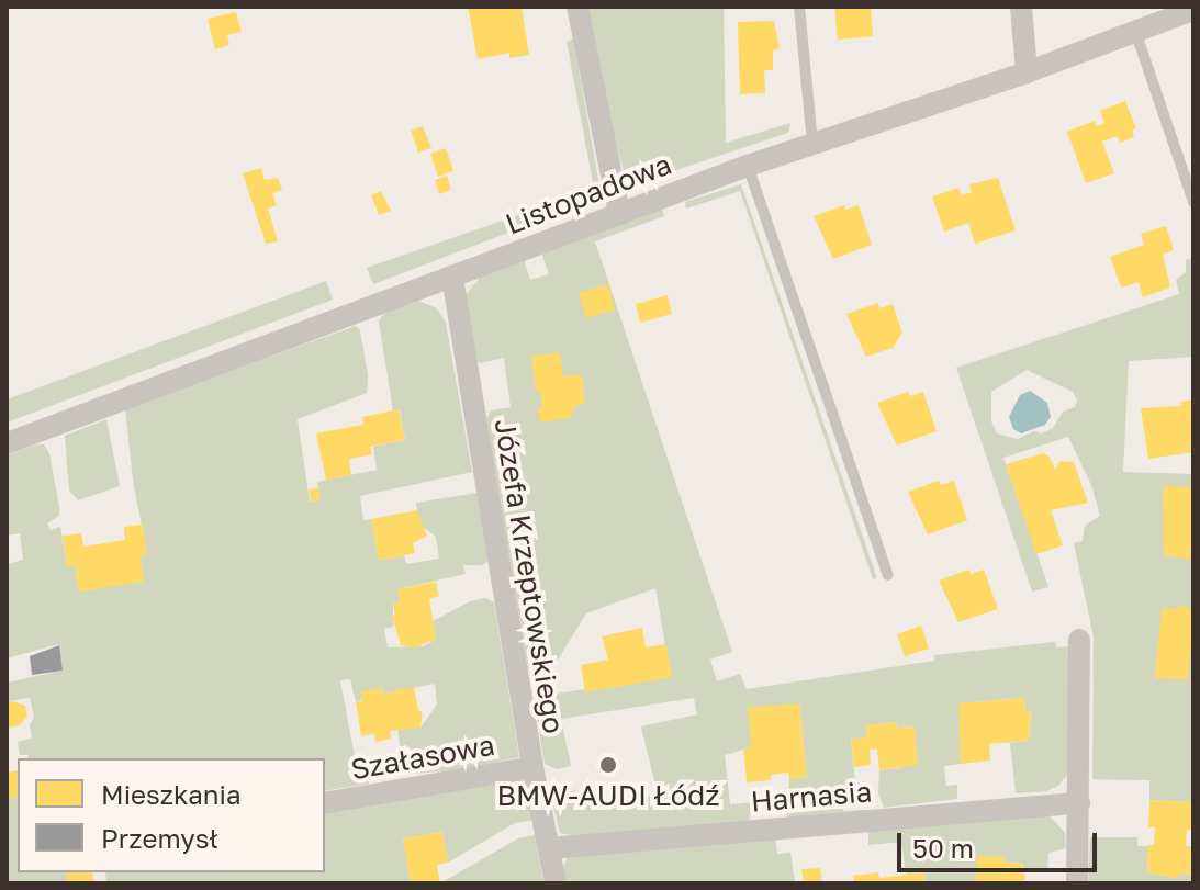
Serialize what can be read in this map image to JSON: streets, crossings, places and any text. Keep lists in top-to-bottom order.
{
  "streets": {
    "street": [
      "Listopadowa",
      "Józefa Krzeptowskiego",
      "Szałasowa",
      "Harnasia"
    ]
  },
  "crossings": [
    ["Listopadowa", "Józefa Krzeptowskiego"],
    ["Józefa Krzeptowskiego", "Szałasowa"],
    ["Józefa Krzeptowskiego", "Harnasia"]
  ],
  "places": ["BMW-AUDI Łódź"],
  "legend": ["Mieszkania", "Przemysł"],
  "scale_bar": "50 m"
}
